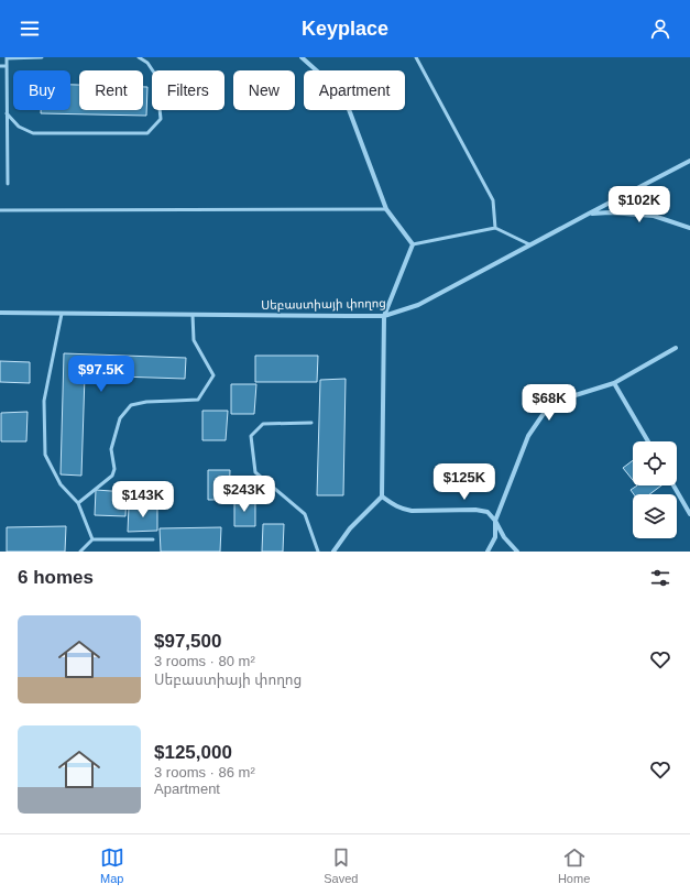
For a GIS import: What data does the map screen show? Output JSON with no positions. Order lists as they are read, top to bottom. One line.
{"streets":{"street":["Սեբաստիայի փողոց"]},"page":{"header":"Keyplace","chip":["Buy","Rent","Filters","New","Apartment"],"price":["$102K","$97.5K","$68K","$125K","$243K","$143K"],"heading":"6 homes","list":[{"name":"$97,500","note":"3 rooms · 80 m² · Սեբաստիայի փողոց"},{"name":"$125,000","note":"3 rooms · 86 m² · Apartment"}],"tabs":["Map","Saved","Home"]}}
